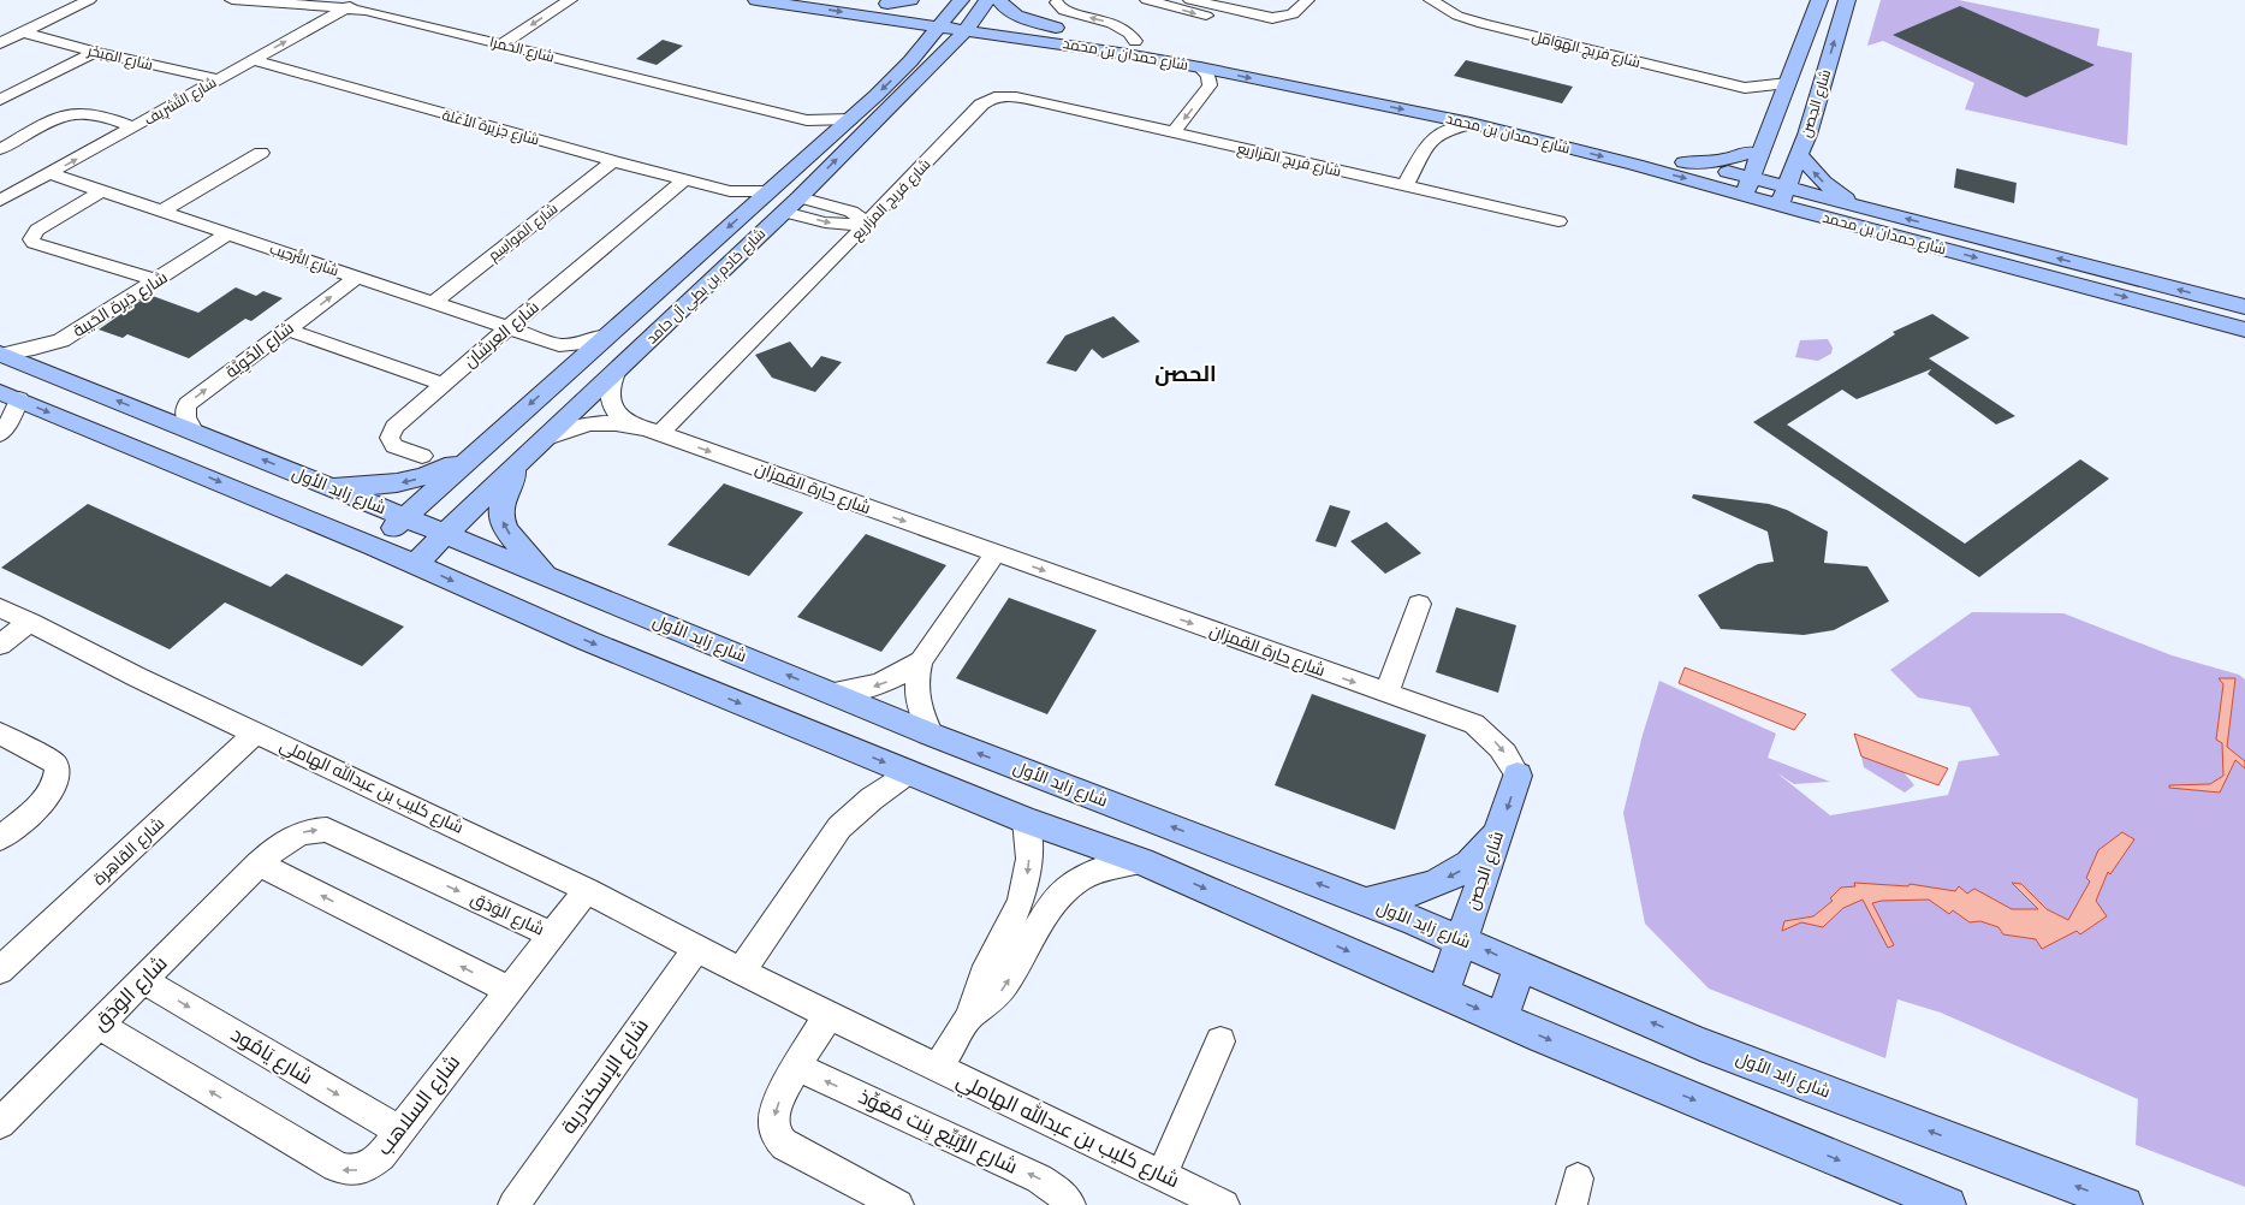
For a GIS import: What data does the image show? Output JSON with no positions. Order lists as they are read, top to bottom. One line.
{"streets":{"main road":["شارع حمدان بن محمد","شارع الحِصن","شارع خادم بن بطي آل حامد","شارع زايد الأول"],"street":["شارع الحَمرا","شارع فريج الهوامل","شارع المِبخَر","شارع التَّشرِيف","شارع جزيرة الأغلة","شارع فريج المزاريع","شارع المَواسِم","شارع التَّرحِيب","شارع دَيرة الحَيبة","شارع العِرشان","شارع الحُوِيَّة","شارع حارة القمزان","شارع كليب بن عبدالله الهاملي","شارع القاهِرة","شارع الوَدَق","شارع يَامُود","شارع الإسكندرية","شارع السلاهب","شارع الرُّبَيِّع بِنت مُعَوِّذ"]},"crossings":[["شارع الحَمرا","شارع التَّشرِيف"],["شارع الحَمرا","شارع خادم بن بطي آل حامد"],["شارع فريج الهوامل","شارع الحِصن"],["شارع حمدان بن محمد","شارع الحِصن"],["شارع حمدان بن محمد","شارع خادم بن بطي آل حامد"],["شارع المِبخَر","شارع التَّشرِيف"],["شارع التَّشرِيف","شارع جزيرة الأغلة"],["شارع التَّشرِيف","شارع التَّرحِيب"],["شارع الحِصن","شارع حارة القمزان"],["شارع الحِصن","شارع زايد الأول"],["شارع جزيرة الأغلة","شارع المَواسِم"],["شارع جزيرة الأغلة","شارع خادم بن بطي آل حامد"],["شارع جزيرة الأغلة","شارع العِرشان"],["شارع فريج المزاريع","شارع حارة القمزان"],["شارع المَواسِم","شارع التَّرحِيب"],["شارع التَّرحِيب","شارع خادم بن بطي آل حامد"],["شارع التَّرحِيب","شارع دَيرة الحَيبة"],["شارع التَّرحِيب","شارع العِرشان"],["شارع التَّرحِيب","شارع الحُوِيَّة"],["شارع خادم بن بطي آل حامد","شارع حارة القمزان"],["شارع خادم بن بطي آل حامد","شارع زايد الأول"],["شارع دَيرة الحَيبة","شارع زايد الأول"],["شارع الحُوِيَّة","شارع زايد الأول"],["شارع كليب بن عبدالله الهاملي","شارع القاهِرة"],["شارع كليب بن عبدالله الهاملي","شارع الإسكندرية"],["شارع كليب بن عبدالله الهاملي","شارع السلاهب"],["شارع الوَدَق","شارع يَامُود"],["شارع الوَدَق","شارع السلاهب"],["شارع يَامُود","شارع السلاهب"]],"one_way":["شارع حارة القمزان","شارع السلاهب","شارع الرُّبَيِّع بِنت مُعَوِّذ"],"districts":["الحصن"]}
